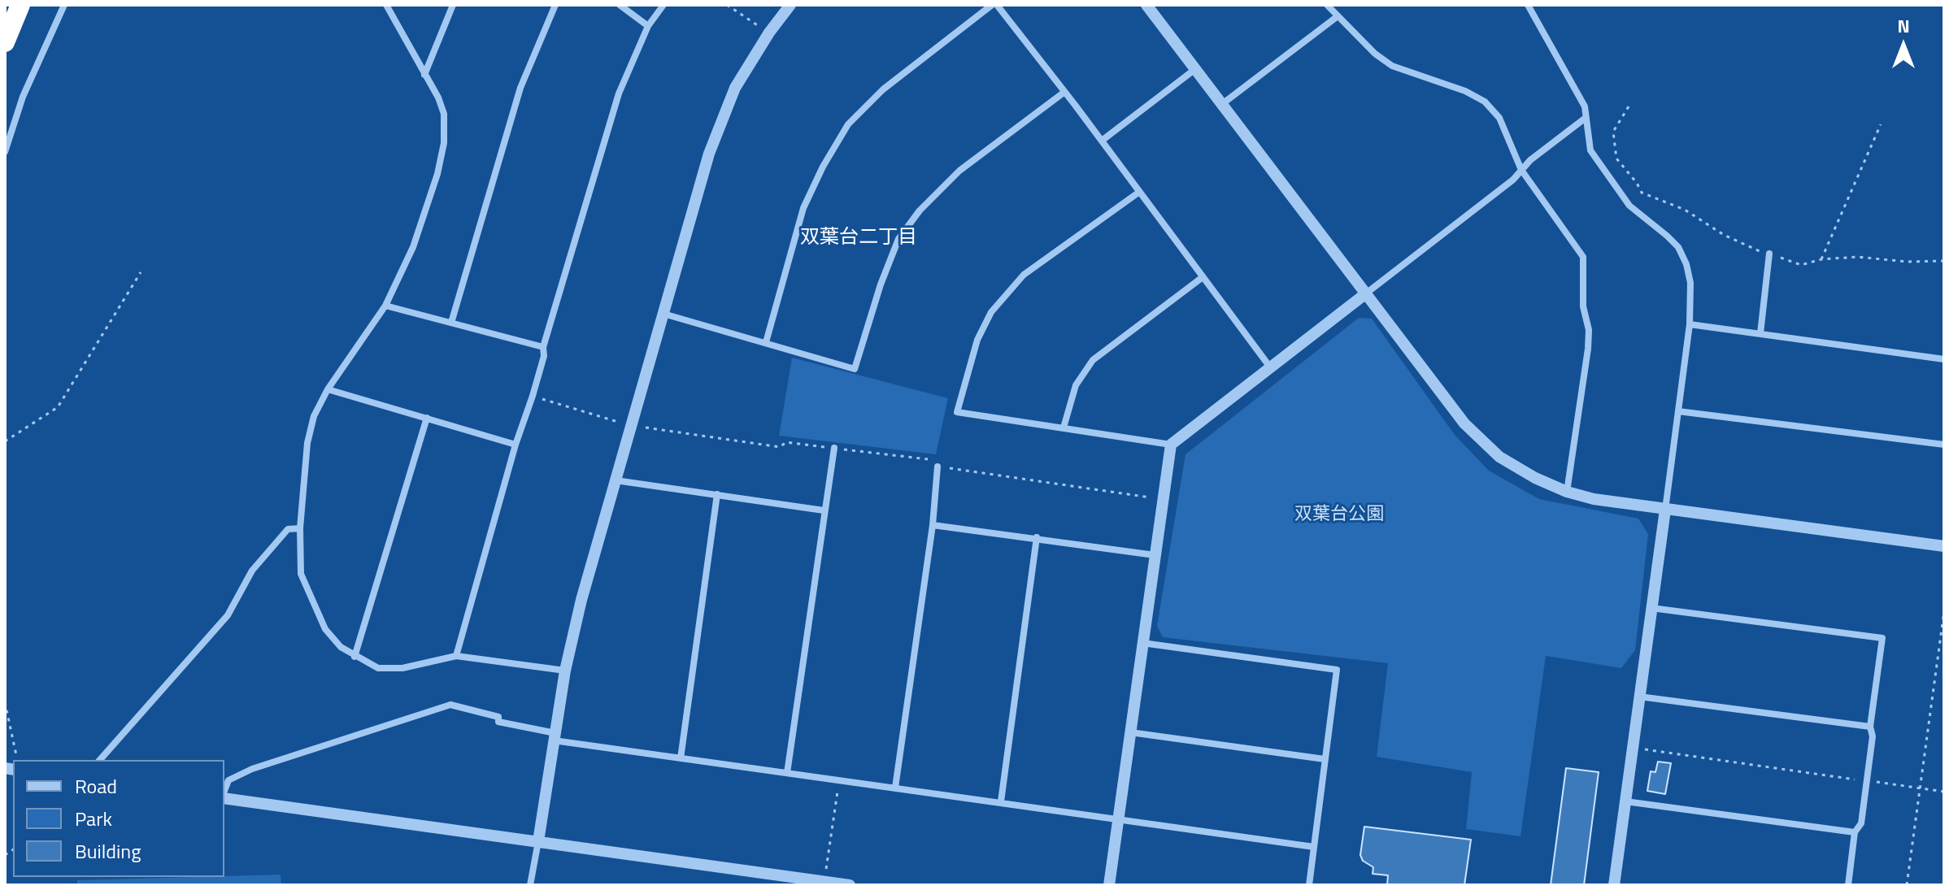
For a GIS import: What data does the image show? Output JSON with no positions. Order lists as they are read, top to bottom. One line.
{"districts":["双葉台二丁目"],"parks":["双葉台公園"],"legend":["Road","Park","Building"],"north":"top"}
